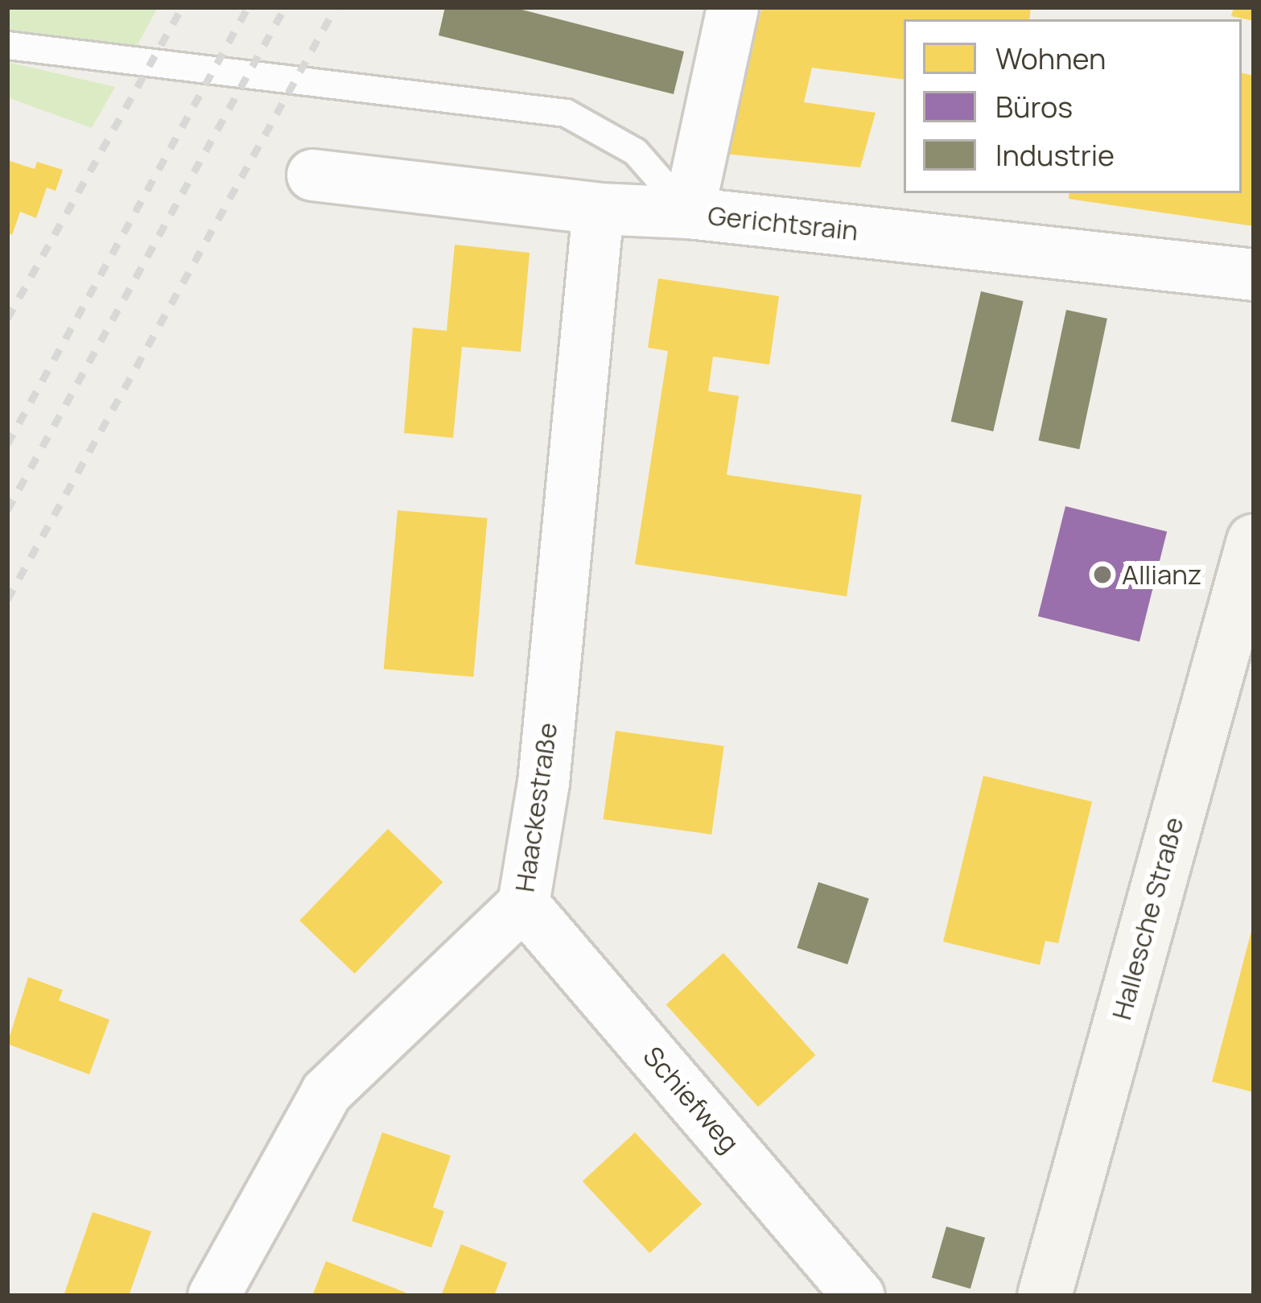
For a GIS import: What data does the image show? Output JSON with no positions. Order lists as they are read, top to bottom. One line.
{"streets":{"main road":["Hallesche Straße"],"street":["Gerichtsrain","Haackestraße","Schiefweg"]},"crossings":[["Gerichtsrain","Haackestraße"],["Haackestraße","Schiefweg"]],"places":["Allianz"],"legend":["Wohnen","Büros","Industrie"]}
